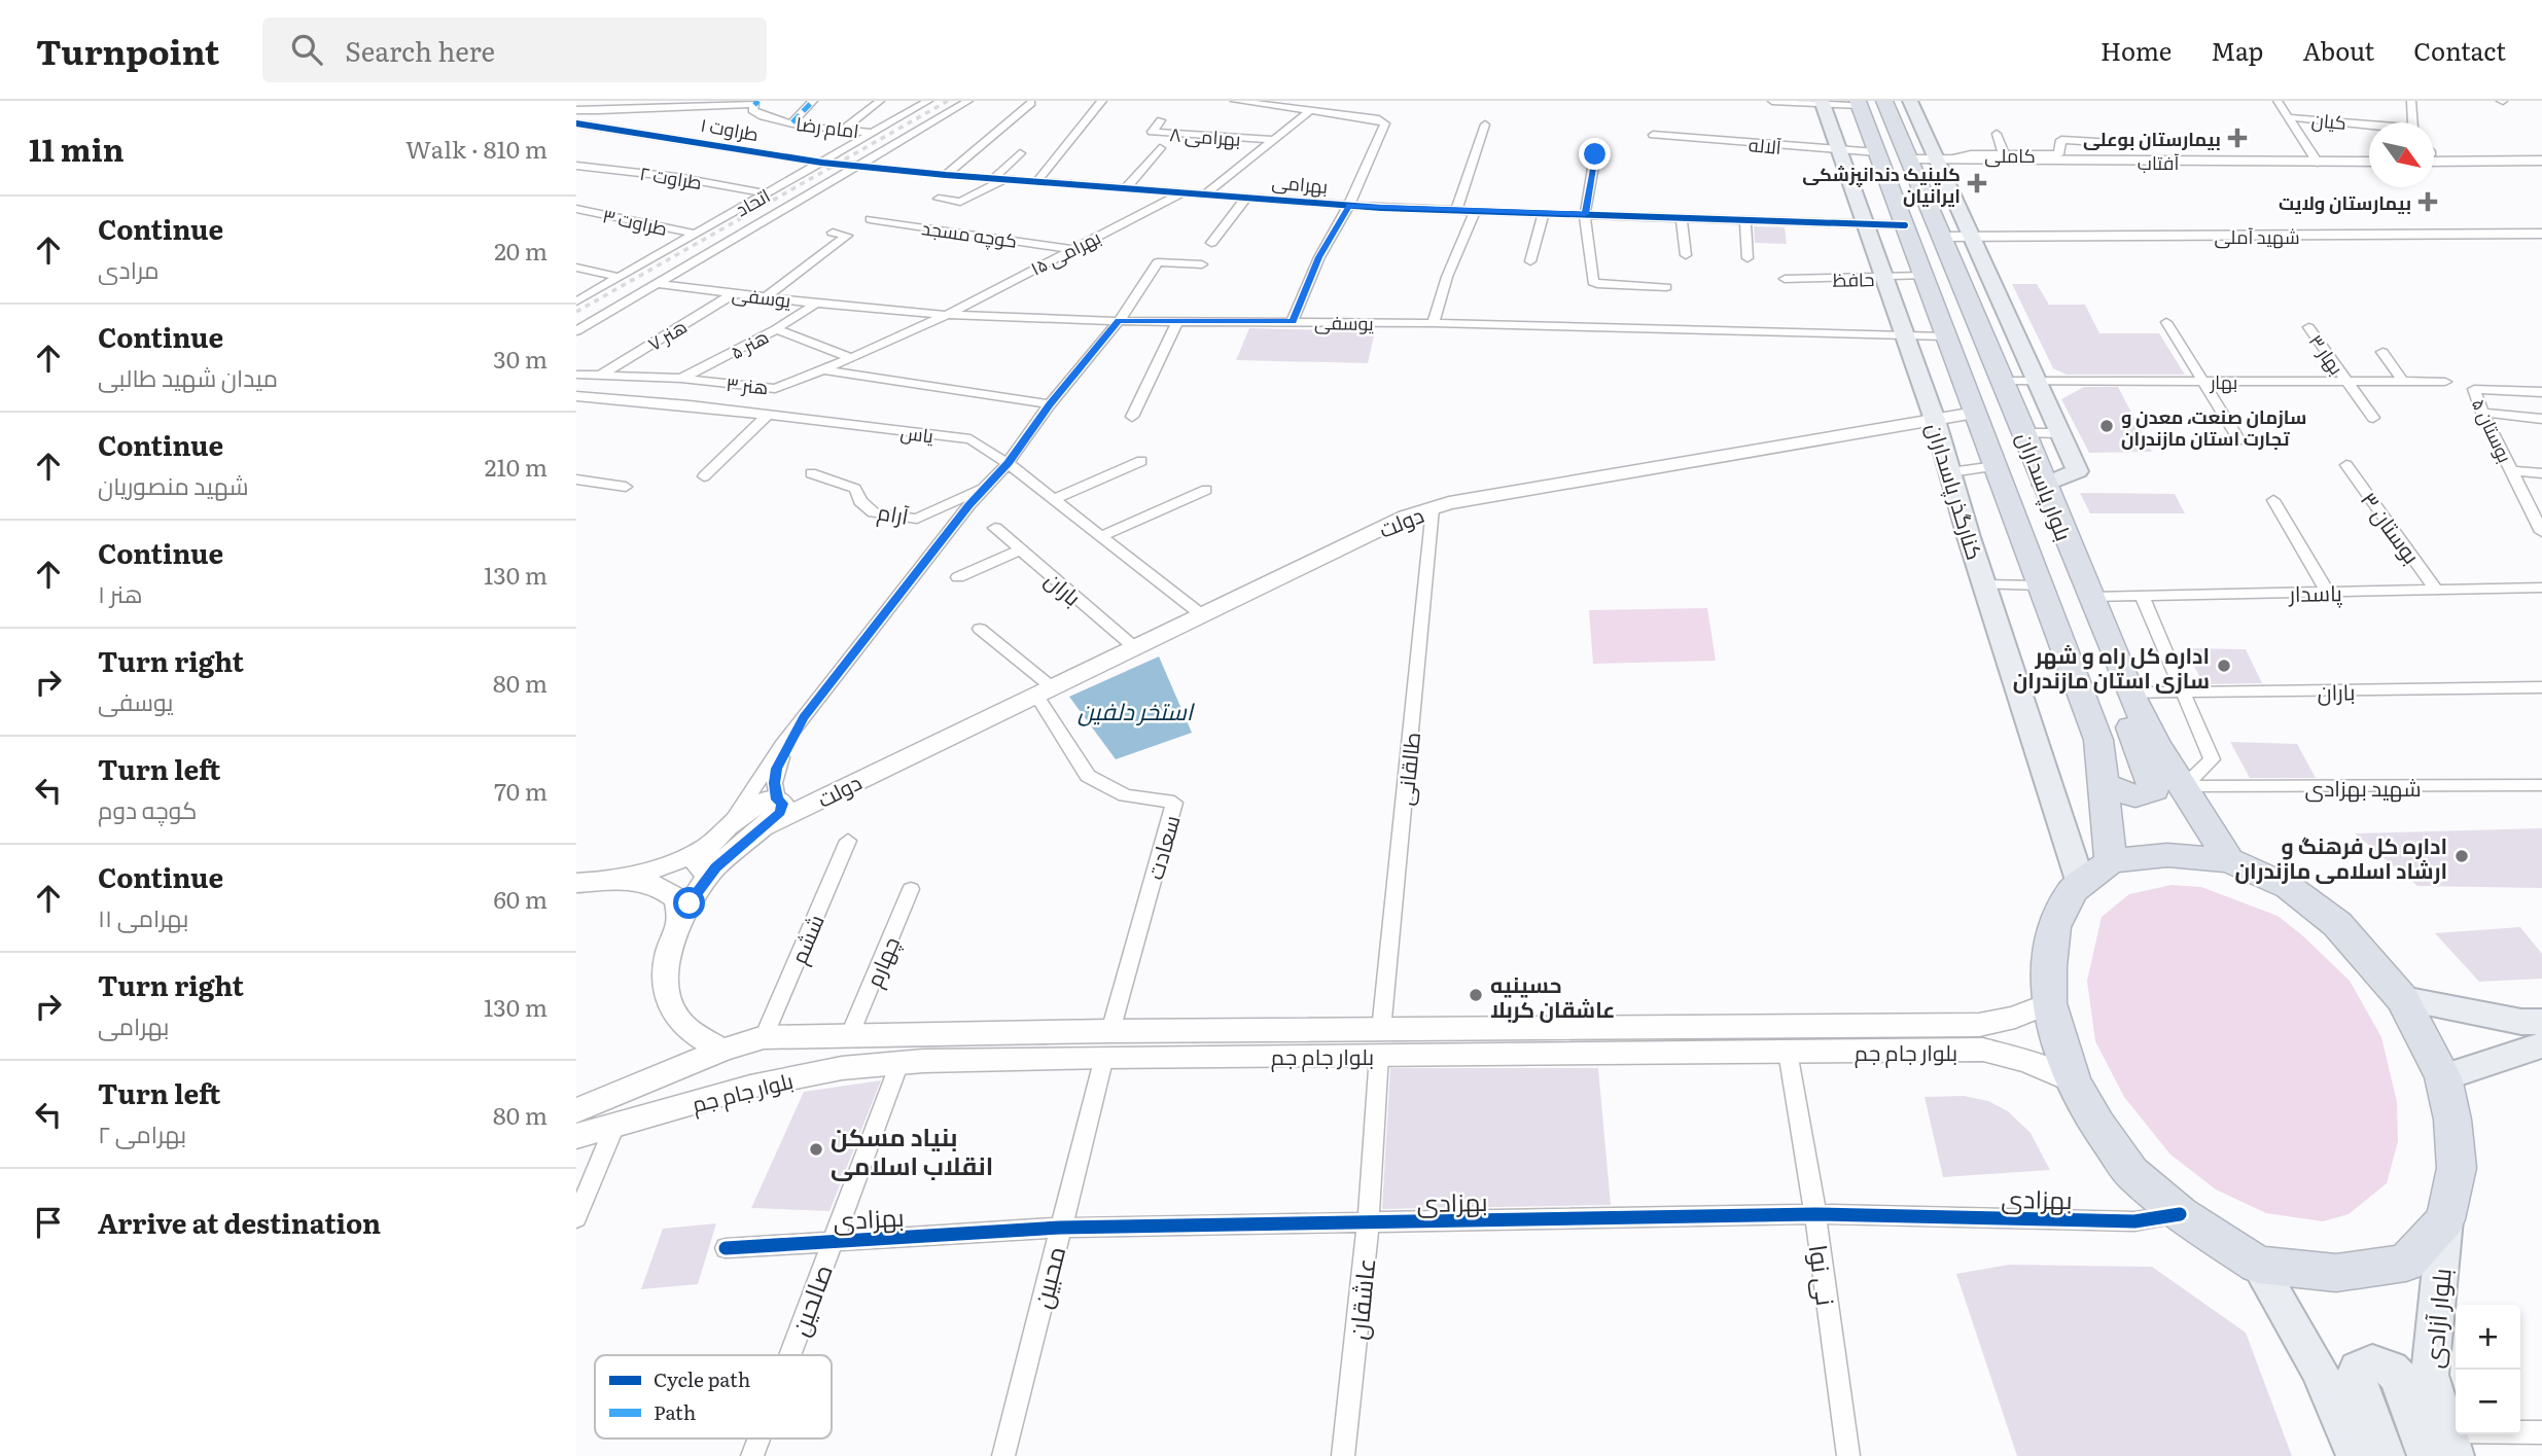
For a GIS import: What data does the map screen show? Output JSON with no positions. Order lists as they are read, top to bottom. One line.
{"streets":{"highway":["بلوار پاسداران"],"main road":["آفتاب","شهید آملی","کنارگذر پاسداران","دولت","بلوار جام جم","بلوار آزادی"],"street":["کیان","امام رضا","طراوت ۱","بهرامی ۸","آلاله","کاملی","طراوت ۲","بهرامی","اتحاد","طراوت ۳","کوچه مسجد","بهرامی ۱۵","حافظ","یوسفی","هنر ۷","هنر ۵","بهار ۳","بهار","هنر ۳","بوستان ۵","یاس","آرام","بوستان ۳","باران","پاسدار","طالقانی","شهید بهزادی","سعادت","ششم","چهارم","بهزادی","نی نوا","محبین","عاشقان","صالحین"]},"crossings":[["امام رضا","اتحاد"],["طراوت ۱","بهرامی"],["طراوت ۱","اتحاد"],["بهرامی ۸","بهرامی"],["آلاله","بلوار پاسداران"],["آلاله","کنارگذر پاسداران"],["کاملی","آفتاب"],["آفتاب","بلوار پاسداران"],["طراوت ۲","اتحاد"],["بهرامی","اتحاد"],["بهرامی","بهرامی ۱۵"],["بهرامی","بلوار پاسداران"],["بهرامی","کنارگذر پاسداران"],["اتحاد","طراوت ۳"],["کوچه مسجد","بهرامی ۱۵"],["شهید آملی","بلوار پاسداران"],["بهرامی ۱۵","یوسفی"],["بهرامی ۱۵","هنر ۳"],["حافظ","بلوار پاسداران"],["حافظ","کنارگذر پاسداران"],["یوسفی","هنر ۷"],["یوسفی","هنر ۵"],["یوسفی","هنر ۳"],["یوسفی","بلوار پاسداران"],["یوسفی","کنارگذر پاسداران"],["هنر ۷","هنر ۳"],["هنر ۵","هنر ۳"],["بهار ۳","بهار"],["بهار","بلوار پاسداران"],["یاس","دولت"],["بلوار پاسداران","دولت"],["بلوار پاسداران","باران"],["بلوار پاسداران","پاسدار"],["بلوار پاسداران","شهید بهزادی"],["کنارگذر پاسداران","دولت"],["دولت","باران"],["دولت","طالقانی"],["دولت","سعادت"],["بوستان ۳","پاسدار"],["طالقانی","بلوار جام جم"],["طالقانی","عاشقان"],["سعادت","بلوار جام جم"],["سعادت","محبین"],["ششم","بلوار جام جم"],["چهارم","بلوار جام جم"],["بلوار جام جم","نی نوا"],["بلوار جام جم","محبین"],["بلوار جام جم","عاشقان"],["بلوار جام جم","صالحین"],["بهزادی","نی نوا"],["بهزادی","محبین"],["بهزادی","عاشقان"],["بهزادی","صالحین"]],"water":["استخر دلفین"],"places":{"health":["بیمارستان بوعلی","کلینیک دندانپزشکی ایرانیان","بیمارستان ولایت"],"other":["سازمان صنعت، معدن و تجارت استان مازندران","اداره کل راه و شهر سازی استان مازندران","اداره کل فرهنگ و ارشاد اسلامی مازندران","حسینیه عاشقان کربلا","بنیاد مسکن انقلاب اسلامی"]},"legend":["Cycle path","Path"],"north":"bottom right","page":{"header":"Turnpoint","search":"Search here","nav":["Home","Map","About","Contact"],"heading":["11 min","Walk · 810 m"],"list":[["Continue","مرادی","20 m"],["Continue","میدان شهید طالبی","30 m"],["Continue","شهید منصوریان","210 m"],["Continue","هنر ۱","130 m"],["Turn right","یوسفی","80 m"],["Turn left","کوچه دوم","70 m"],["Continue","بهرامی ۱۱","60 m"],["Turn right","بهرامی","130 m"],["Turn left","بهرامی ۲","80 m"],"Arrive at destination"],"map_buttons":["+","−"]}}
